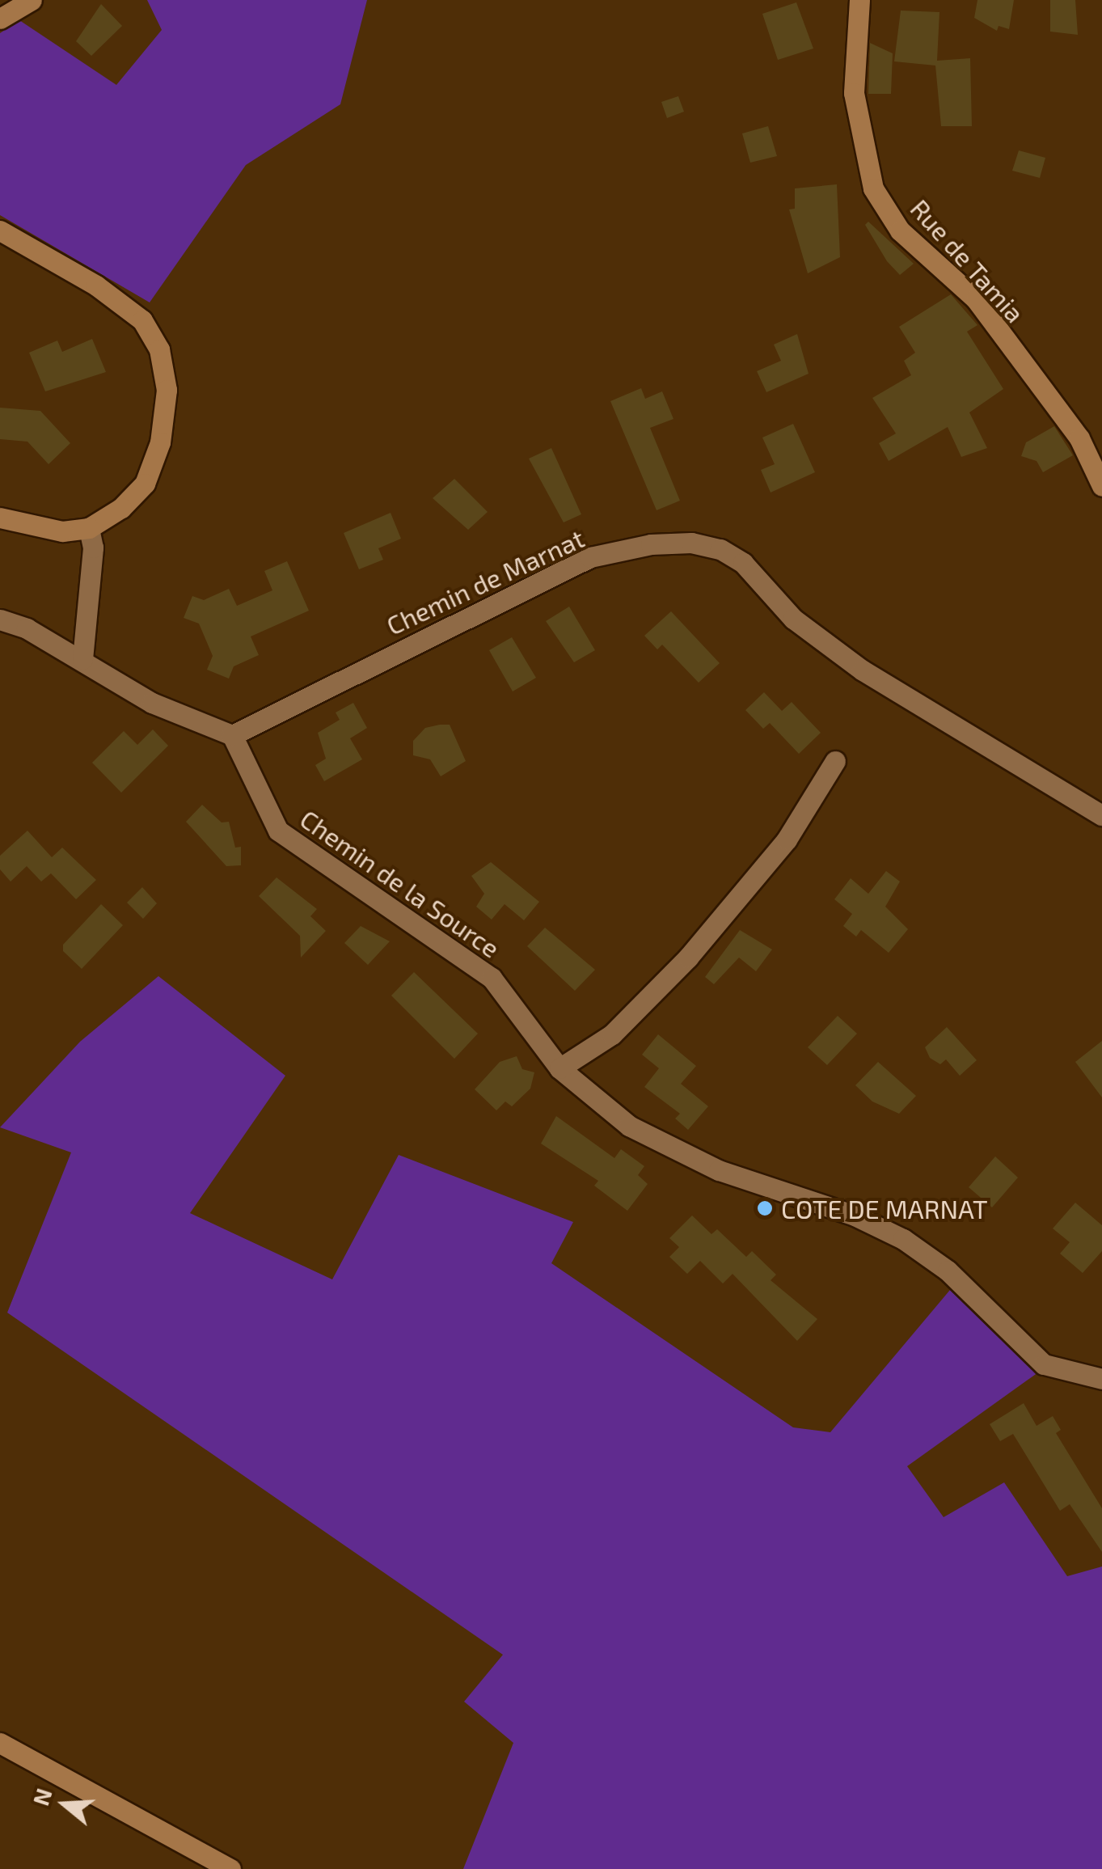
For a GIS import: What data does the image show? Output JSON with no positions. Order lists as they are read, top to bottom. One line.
{"streets":{"street":["Rue de Tamia","Chemin de Marnat","Chemin de la Source"]},"crossings":[["Chemin de Marnat","Chemin de la Source"]],"places":["COTE DE MARNAT"],"north":"left"}
